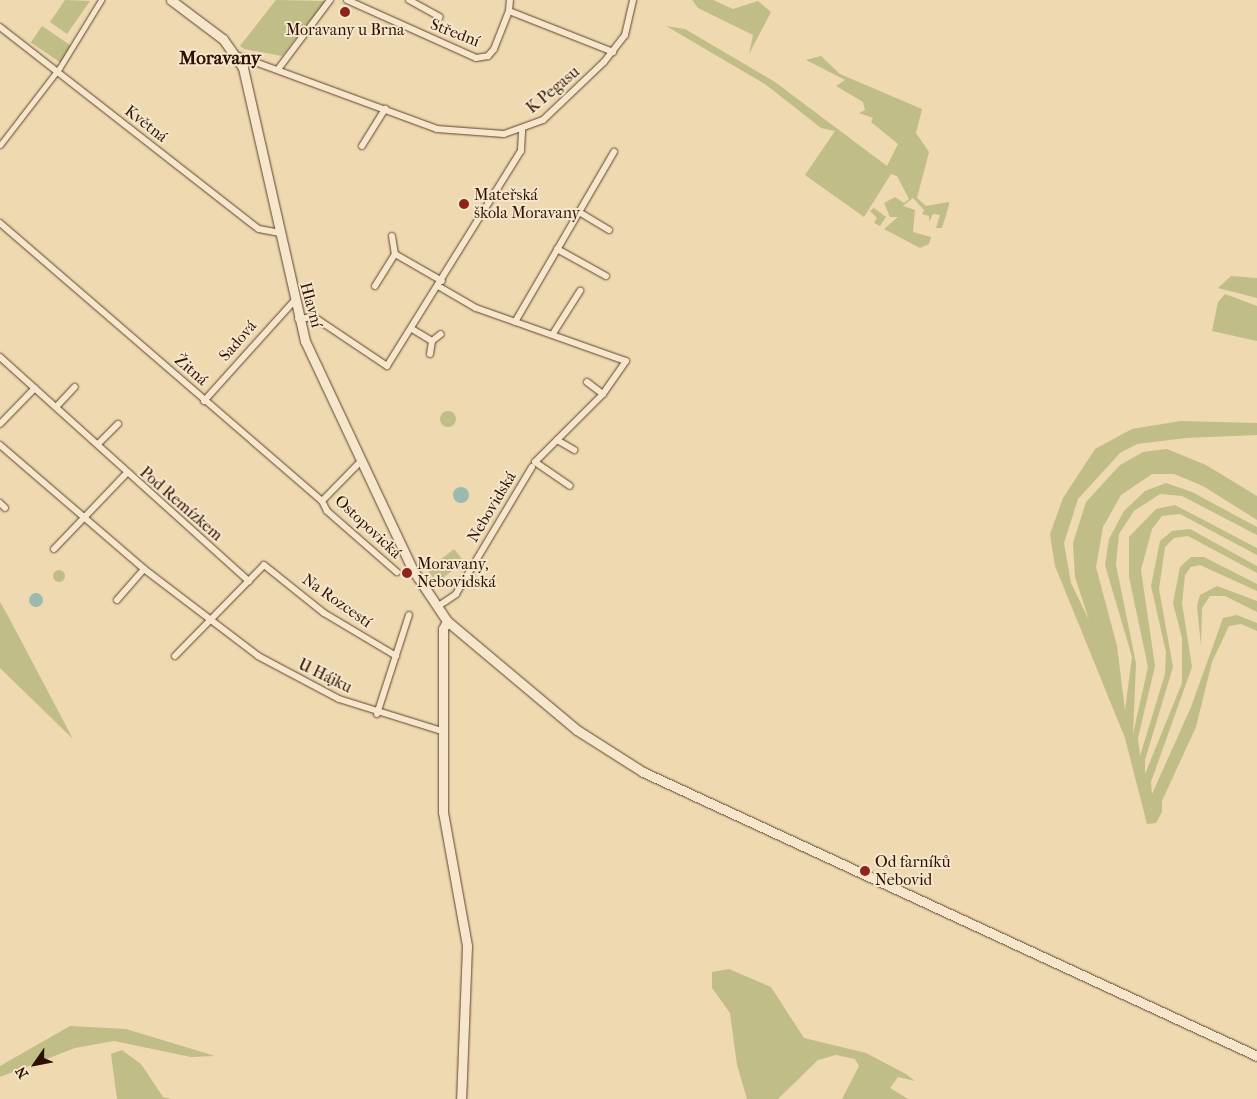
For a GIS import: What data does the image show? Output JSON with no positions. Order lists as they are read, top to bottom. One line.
{"streets":{"street":["Střední","K Pegasu","Květná","Hlavní","Sadová","Žitná","Pod Remízkem","Nebovidská","Ostopovická","Na Rozcestí","U Hájku"]},"crossings":[["K Pegasu","Hlavní"],["Květná","Hlavní"],["Hlavní","Sadová"],["Hlavní","Nebovidská"],["Sadová","Žitná"],["Žitná","Ostopovická"],["Pod Remízkem","Na Rozcestí"]],"districts":["Moravany"],"places":["Moravany u Brna","Mateřská škola Moravany","Moravany, Nebovidská","Od farníků Nebovid"],"north":"bottom left"}
